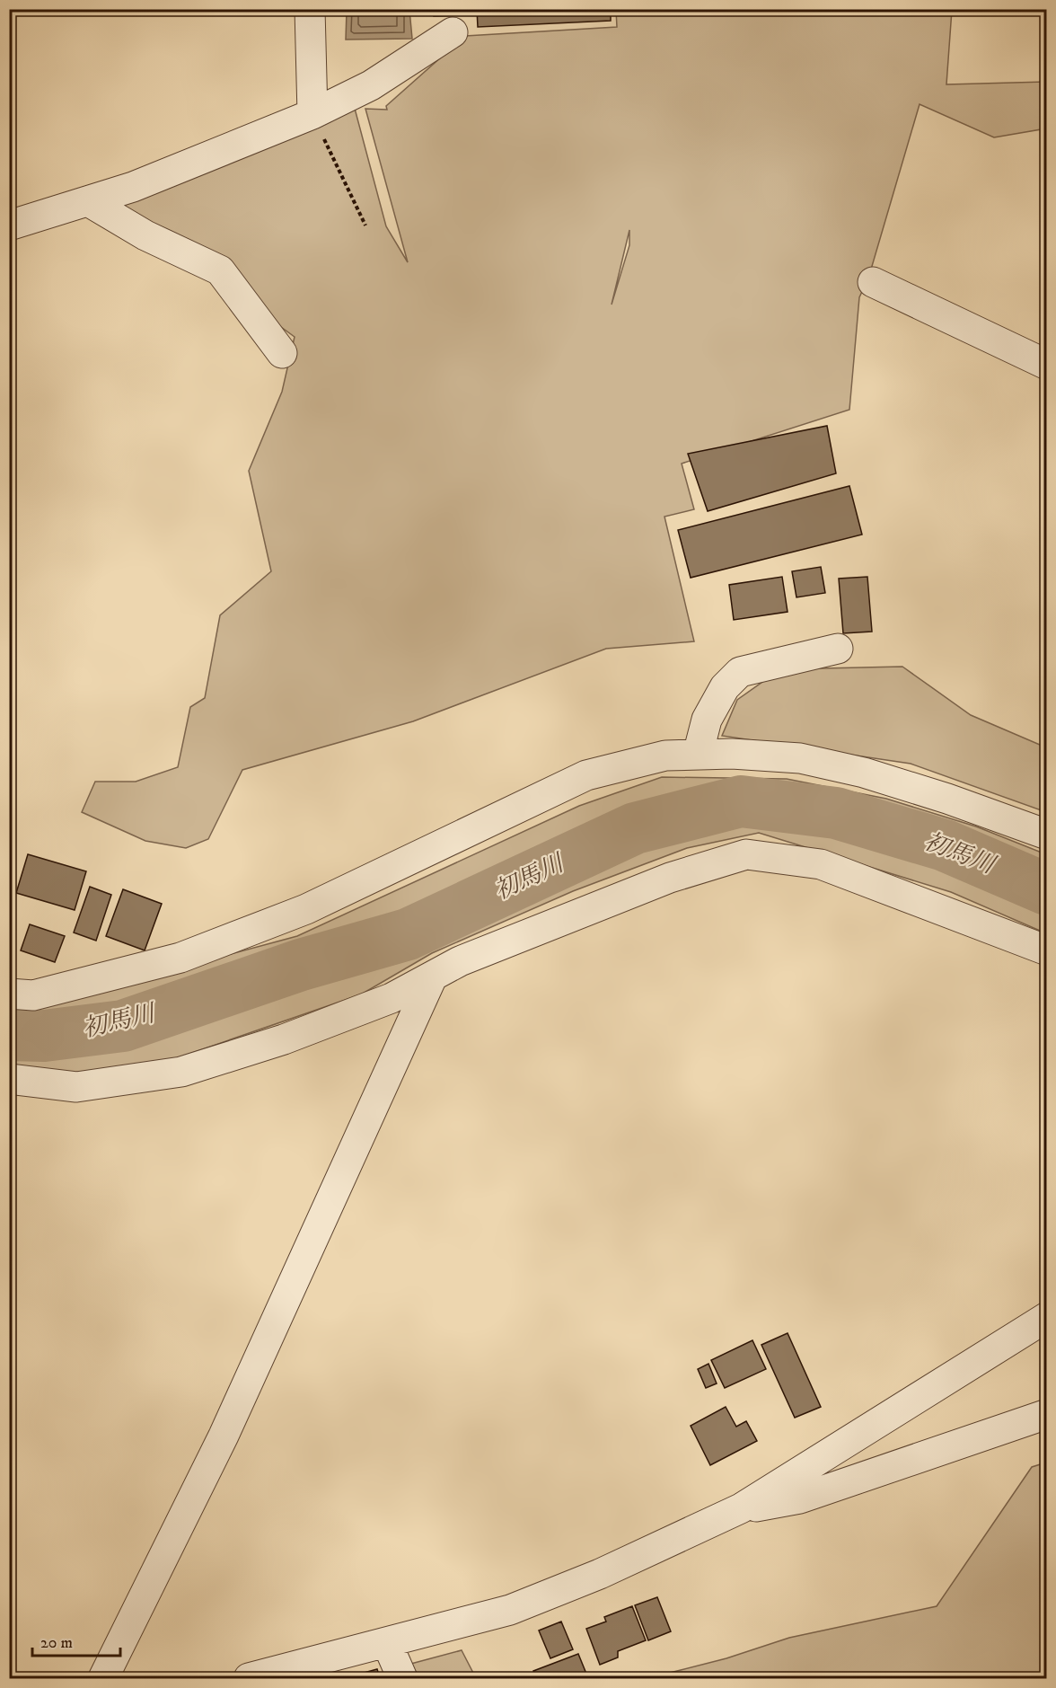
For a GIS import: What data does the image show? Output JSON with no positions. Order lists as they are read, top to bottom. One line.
{"water":["初馬川"],"scale_bar":"20 m"}
